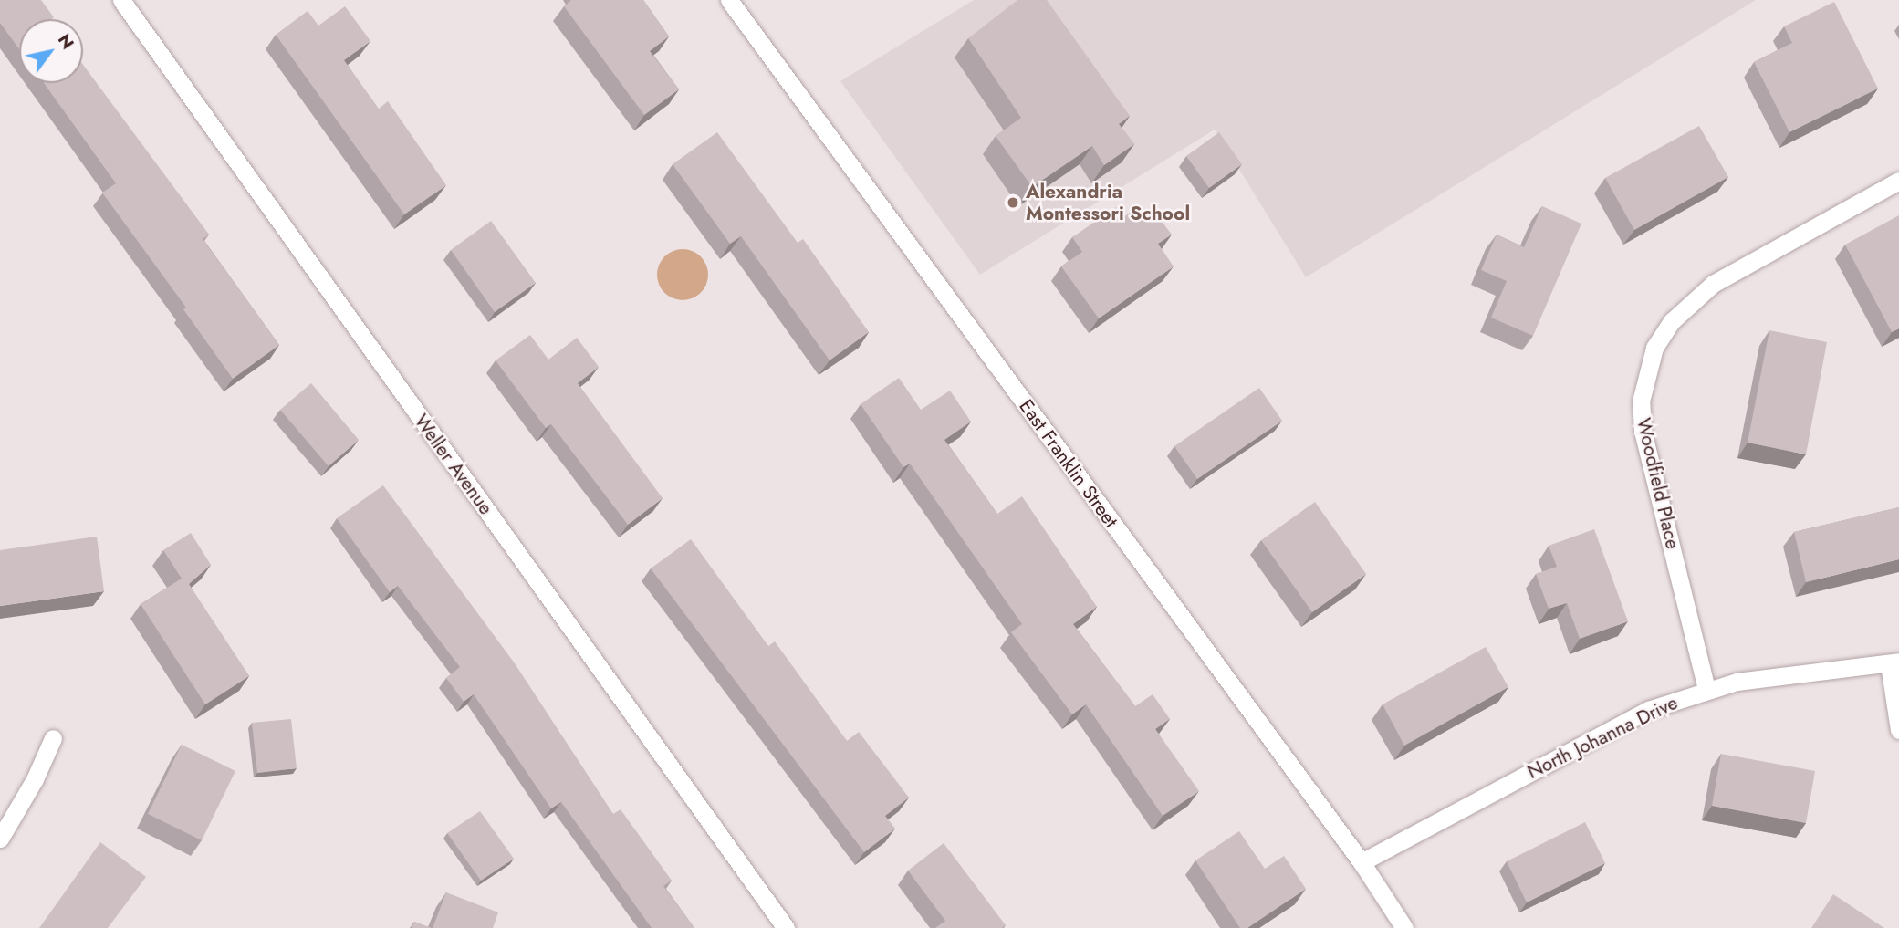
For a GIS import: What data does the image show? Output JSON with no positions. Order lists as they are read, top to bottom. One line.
{"streets":{"street":["East Franklin Street","Weller Avenue","Woodfield Place","North Johanna Drive"]},"crossings":[["East Franklin Street","North Johanna Drive"],["Woodfield Place","North Johanna Drive"]],"places":["Alexandria Montessori School"],"north":"top right"}
